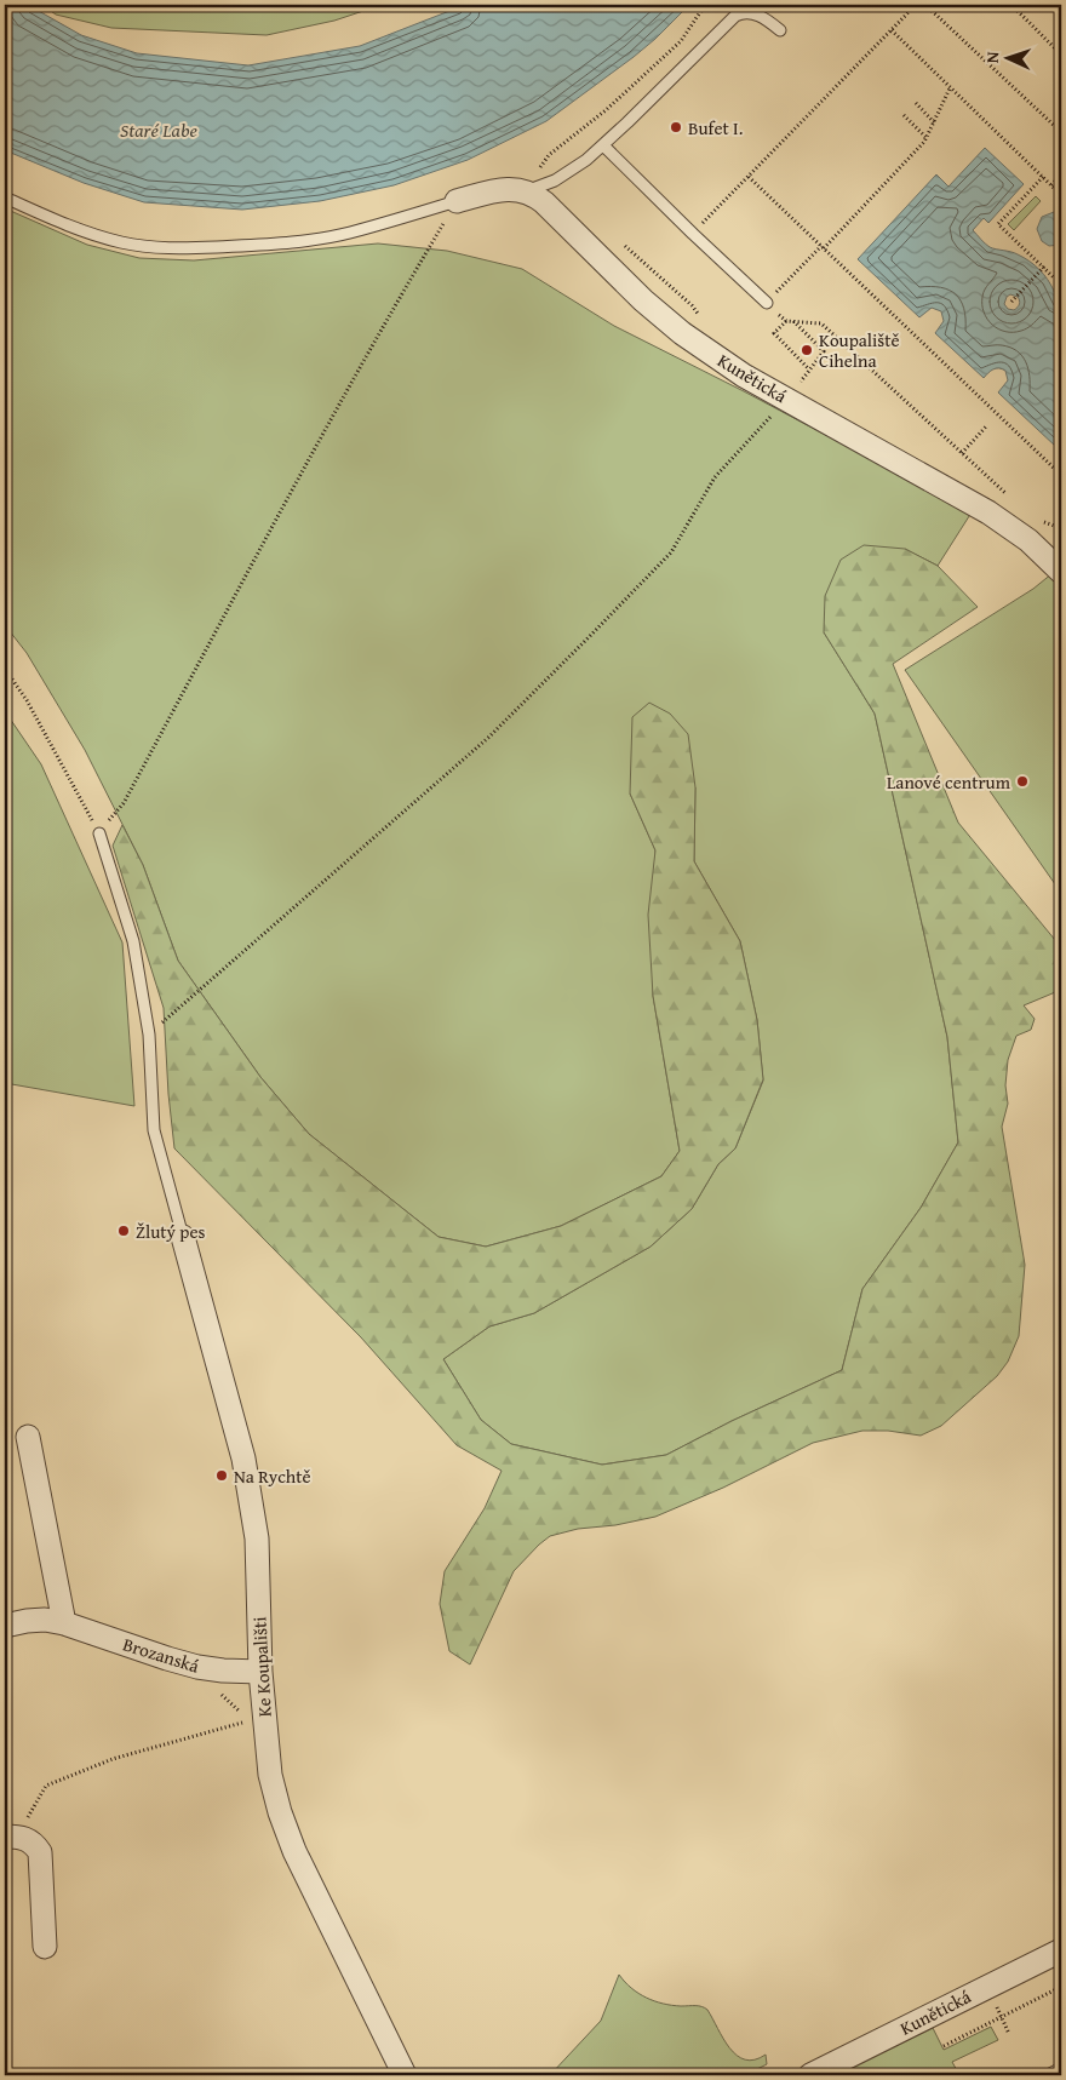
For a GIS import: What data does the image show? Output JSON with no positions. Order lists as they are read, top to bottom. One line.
{"streets":{"street":["Kunětická","Brozanská","Ke Koupališti"]},"crossings":[["Brozanská","Ke Koupališti"]],"water":["Staré Labe"],"places":["Bufet I.","Koupaliště Cihelna","Lanové centrum","Žlutý pes","Na Rychtě"],"north":"left"}
